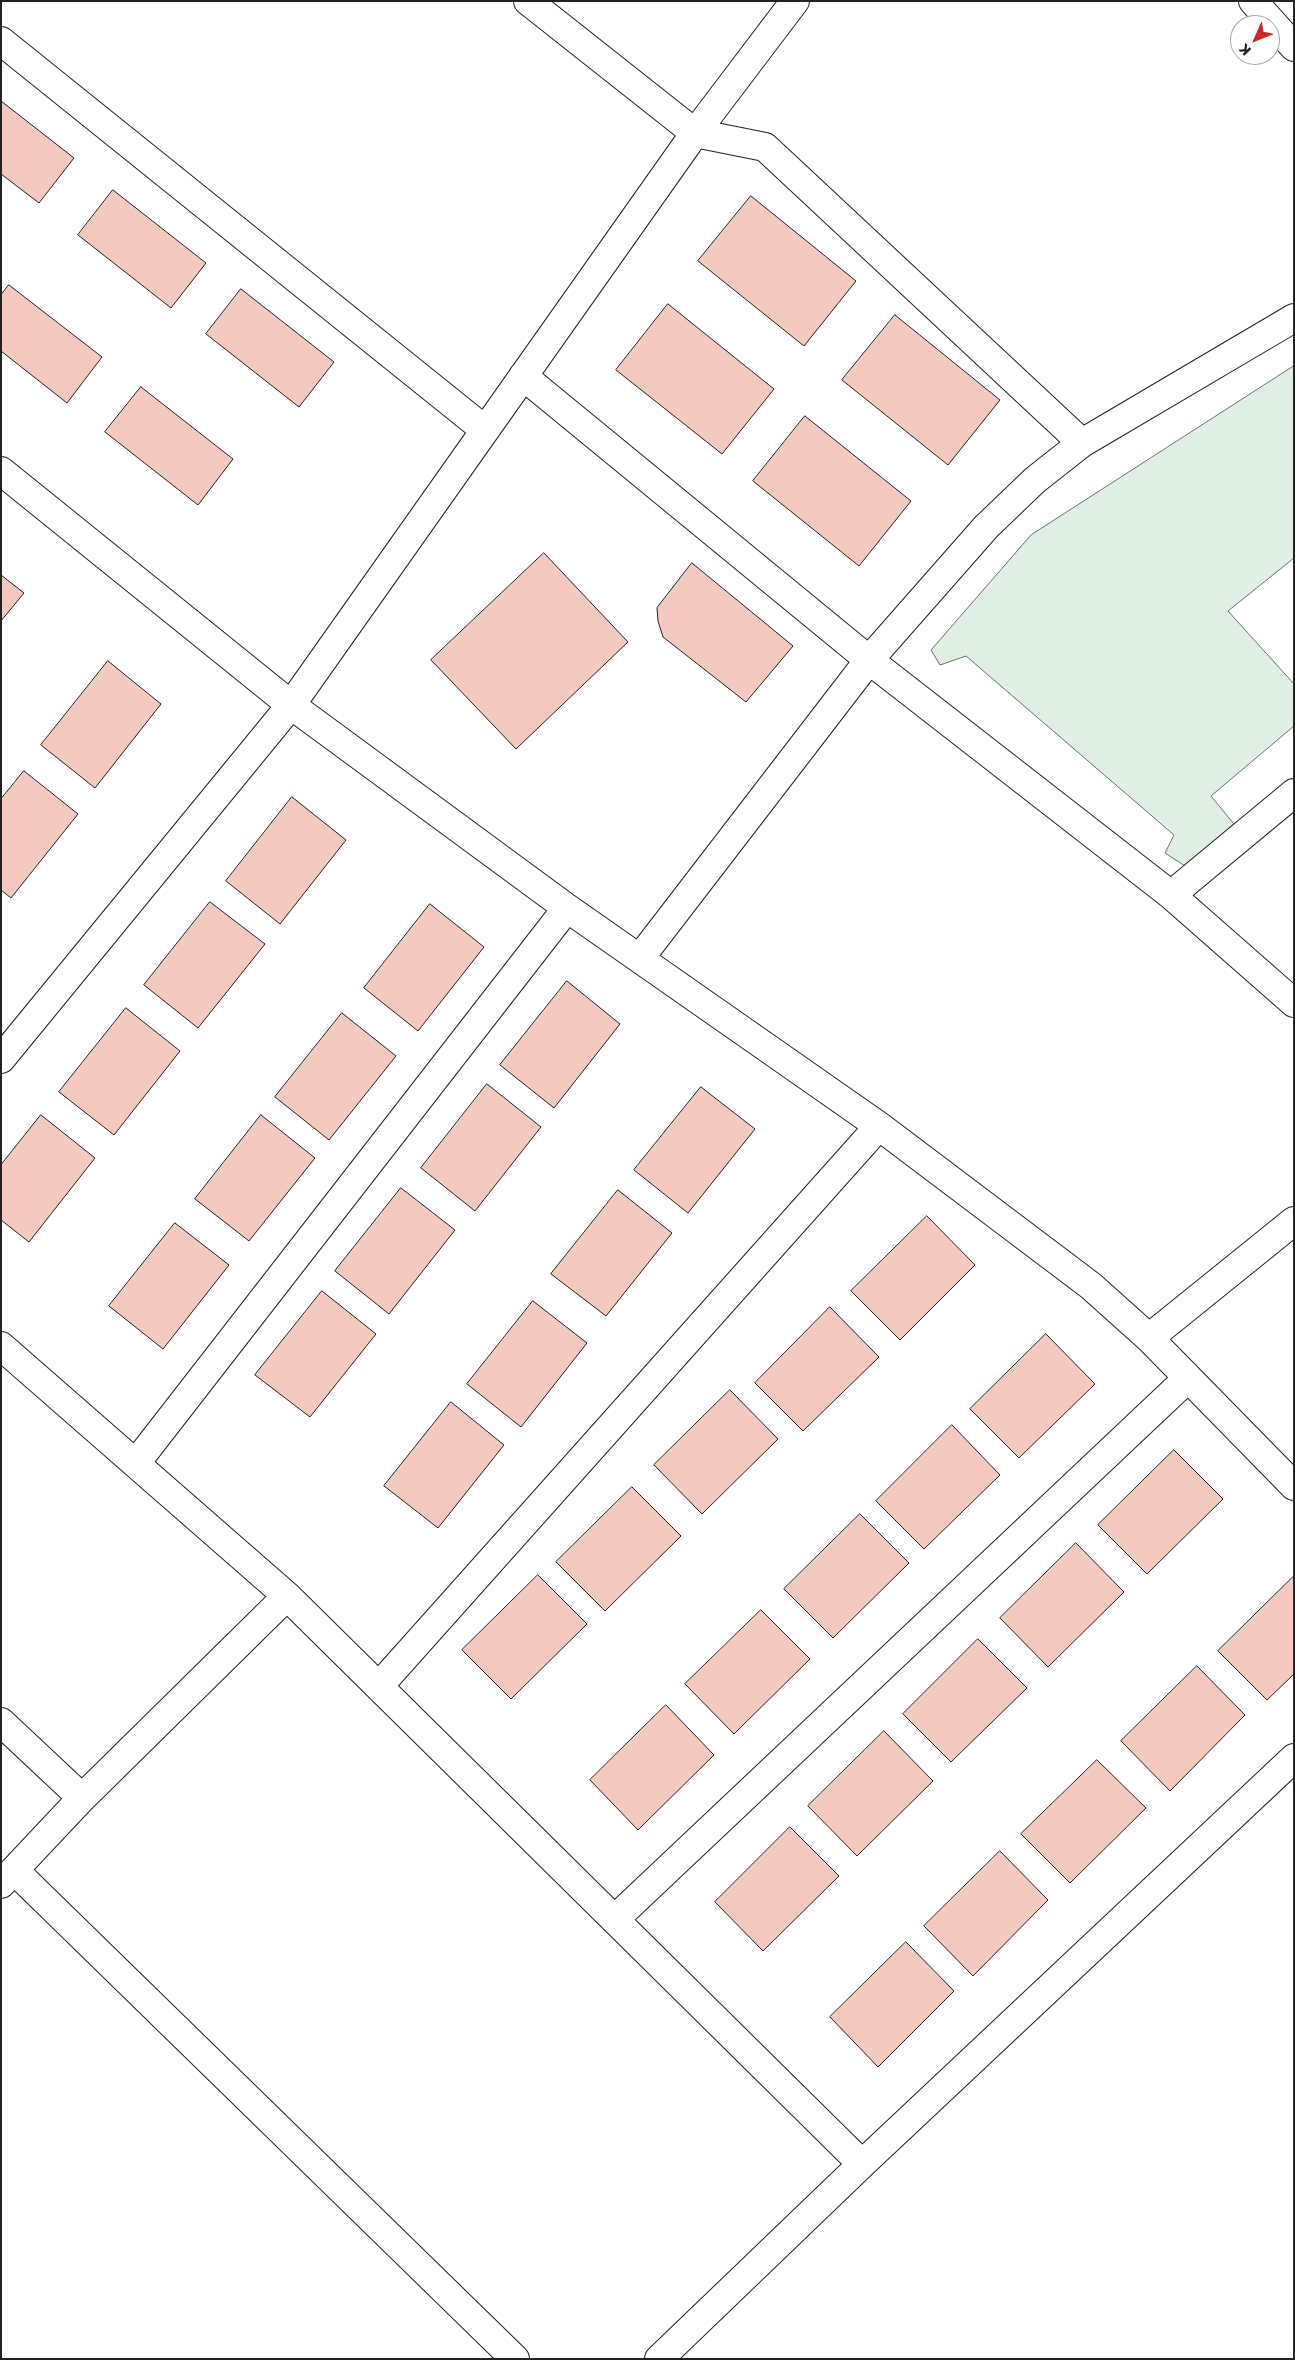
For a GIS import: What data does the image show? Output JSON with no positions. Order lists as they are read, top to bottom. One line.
{"north":"bottom left"}
